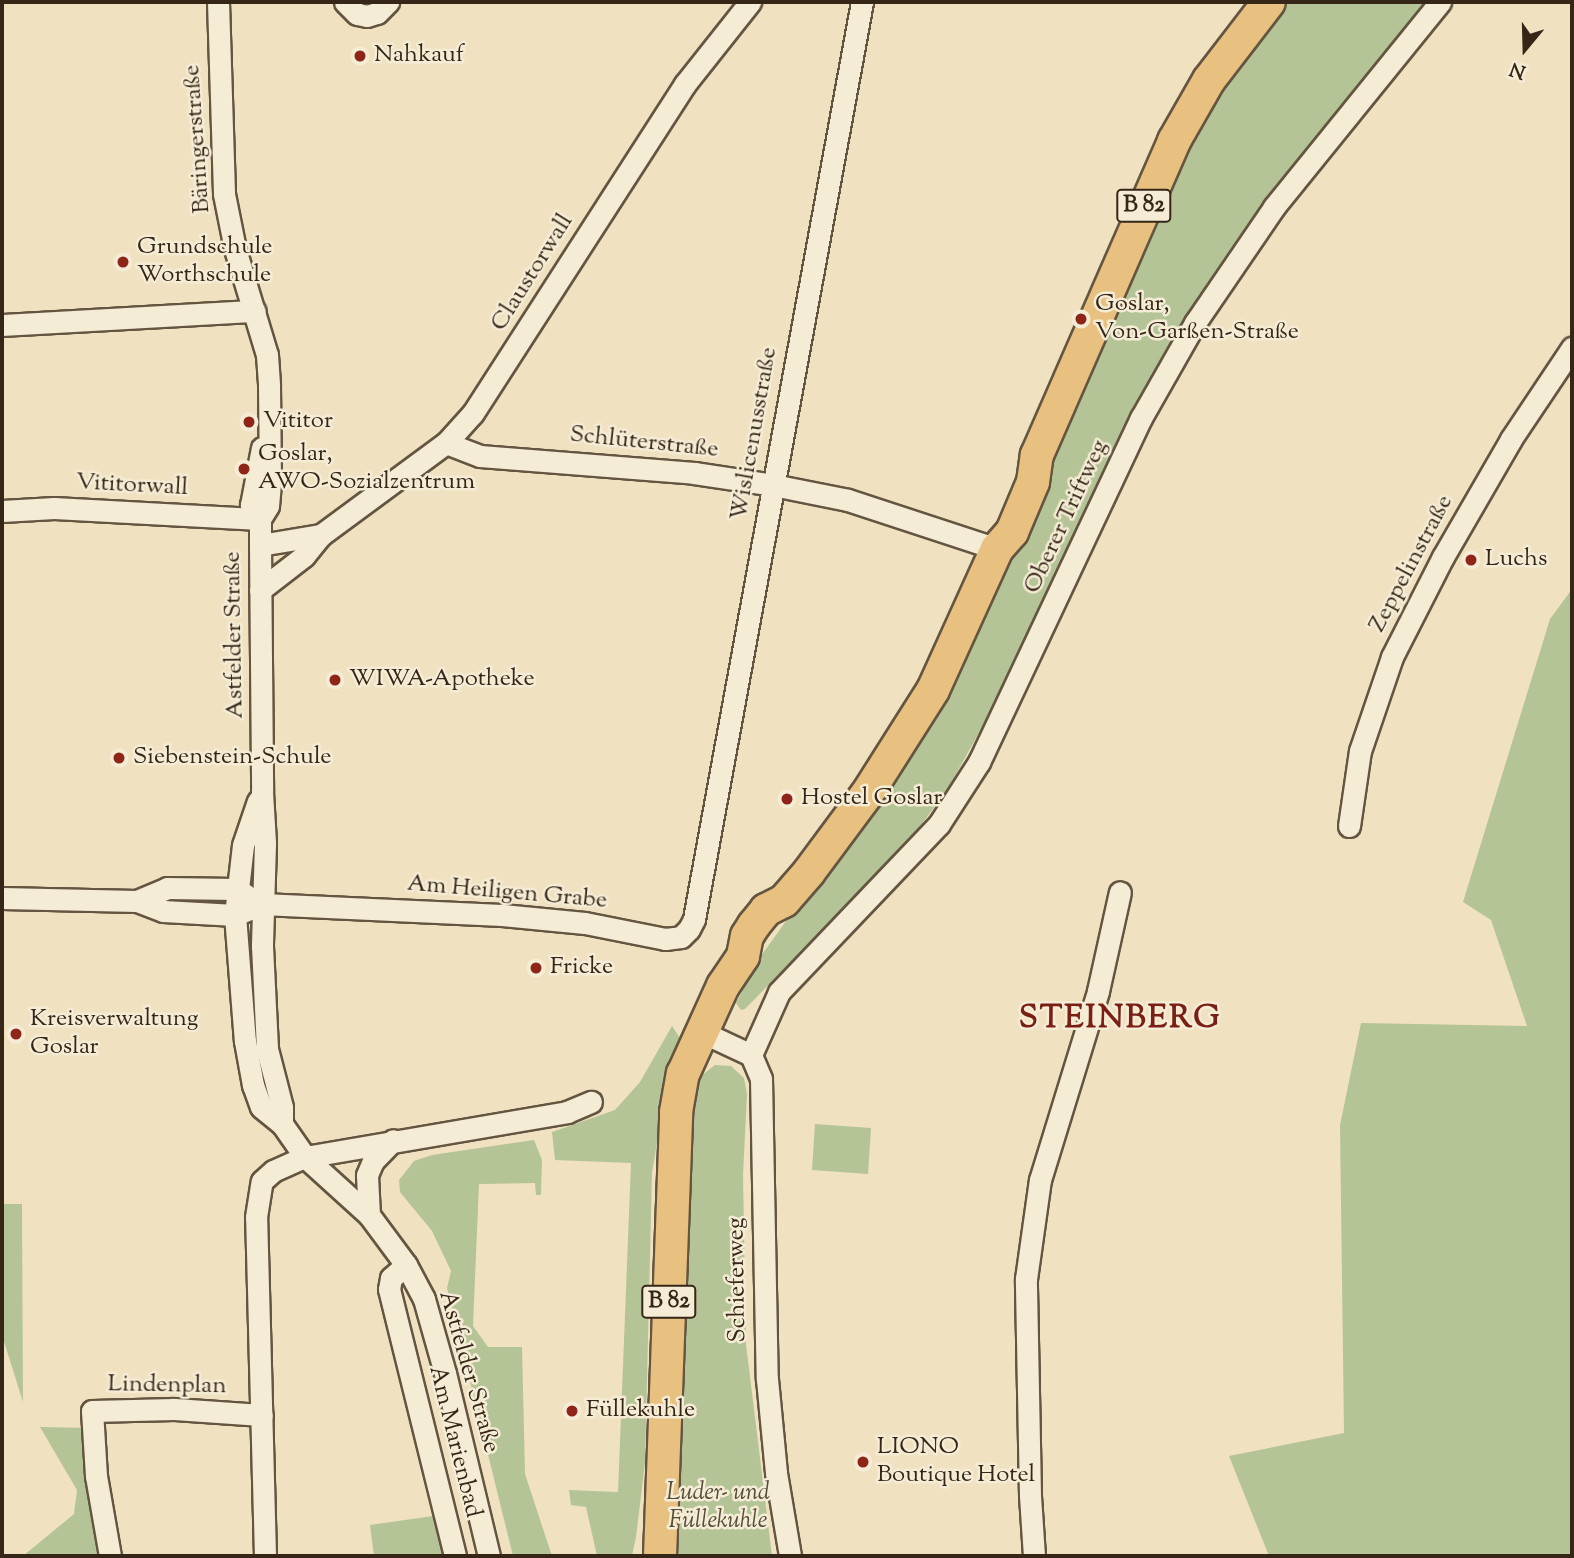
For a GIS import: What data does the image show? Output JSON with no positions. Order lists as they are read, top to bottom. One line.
{"streets":{"main road":["B 82"],"street":["Bäringerstraße","Claustorwall","Wislicenusstraße","Schlüterstraße","Vititorwall","Oberer Triftweg","Zeppelinstraße","Astfelder Straße","Am Heiligen Grabe","Schieferweg","Lindenplan","Am Marienbad"]},"crossings":[["Bäringerstraße","Vititorwall"],["Bäringerstraße","Astfelder Straße"],["B 82","Schlüterstraße"],["Claustorwall","Schlüterstraße"],["Claustorwall","Astfelder Straße"],["Wislicenusstraße","Schlüterstraße"],["Wislicenusstraße","Am Heiligen Grabe"],["Vititorwall","Astfelder Straße"],["Oberer Triftweg","Schieferweg"],["Astfelder Straße","Am Heiligen Grabe"],["Astfelder Straße","Lindenplan"],["Astfelder Straße","Am Marienbad"]],"districts":["STEINBERG"],"parks":["Luder- und Füllekuhle"],"places":["Nahkauf","Grundschule Worthschule","Goslar, Von-Garßen-Straße","Vititor","Goslar, AWO-Sozialzentrum","Luchs","WIWA-Apotheke","Siebenstein-Schule","Hostel Goslar","Fricke","Kreisverwaltung Goslar","Füllekuhle","LIONO Boutique Hotel"],"north":"bottom"}
